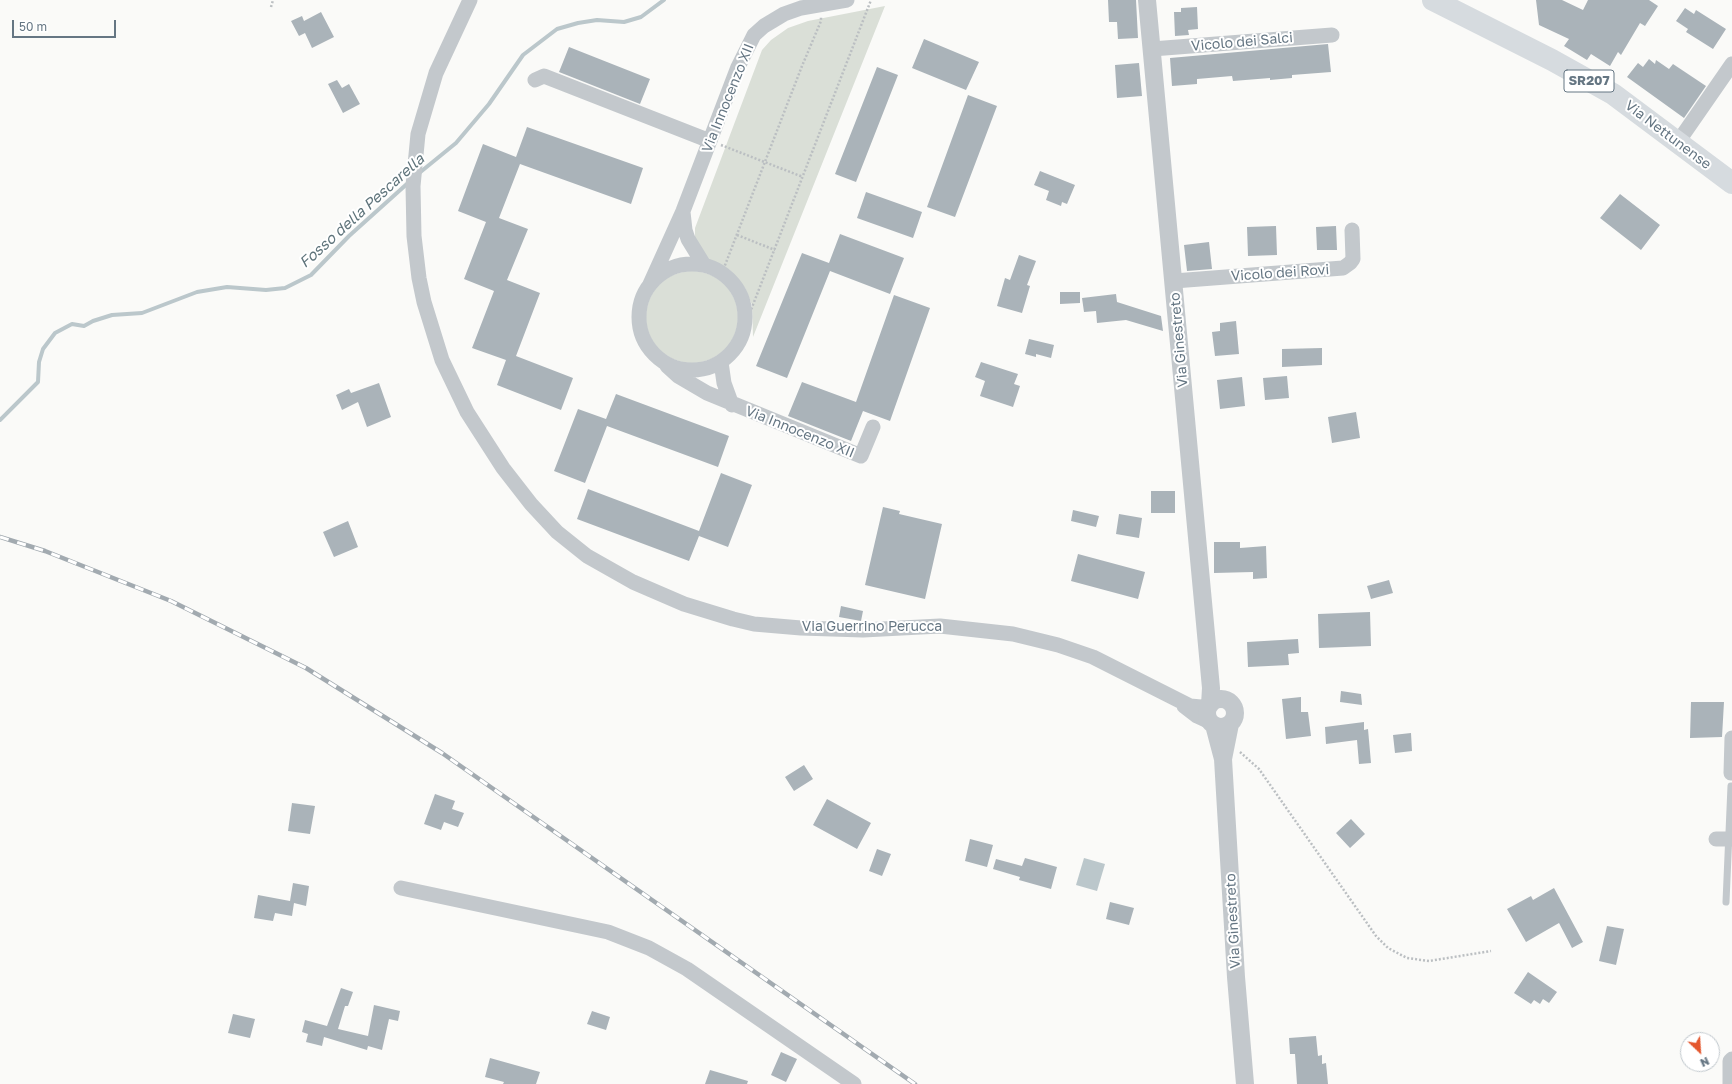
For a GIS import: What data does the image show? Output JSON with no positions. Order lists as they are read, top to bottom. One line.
{"streets":{"main road":["SR207","Via Nettunense"],"street":["Vicolo dei Salci","Via Innocenzo XII","Vicolo dei Rovi","Via Ginestreto","Via Guerrino Perucca"]},"crossings":[["Vicolo dei Salci","Via Ginestreto"],["Vicolo dei Rovi","Via Ginestreto"],["Via Ginestreto","Via Guerrino Perucca"]],"water":["Fosso della Pescarella"],"scale_bar":"50 m","north":"bottom right"}
